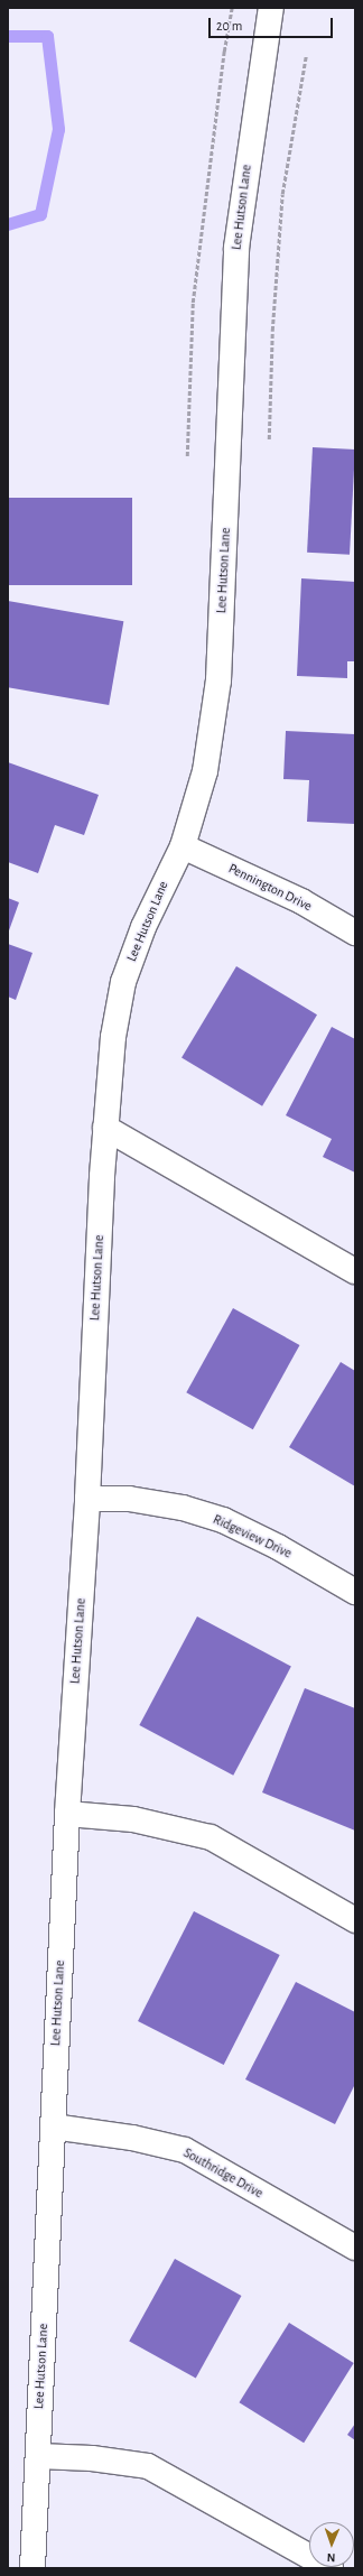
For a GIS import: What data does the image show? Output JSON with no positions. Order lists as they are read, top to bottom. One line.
{"streets":{"street":["Lee Hutson Lane","Pennington Drive","Ridgeview Drive","Southridge Drive"]},"crossings":[["Lee Hutson Lane","Pennington Drive"],["Lee Hutson Lane","Ridgeview Drive"],["Lee Hutson Lane","Southridge Drive"]],"scale_bar":"20 m","north":"bottom"}
